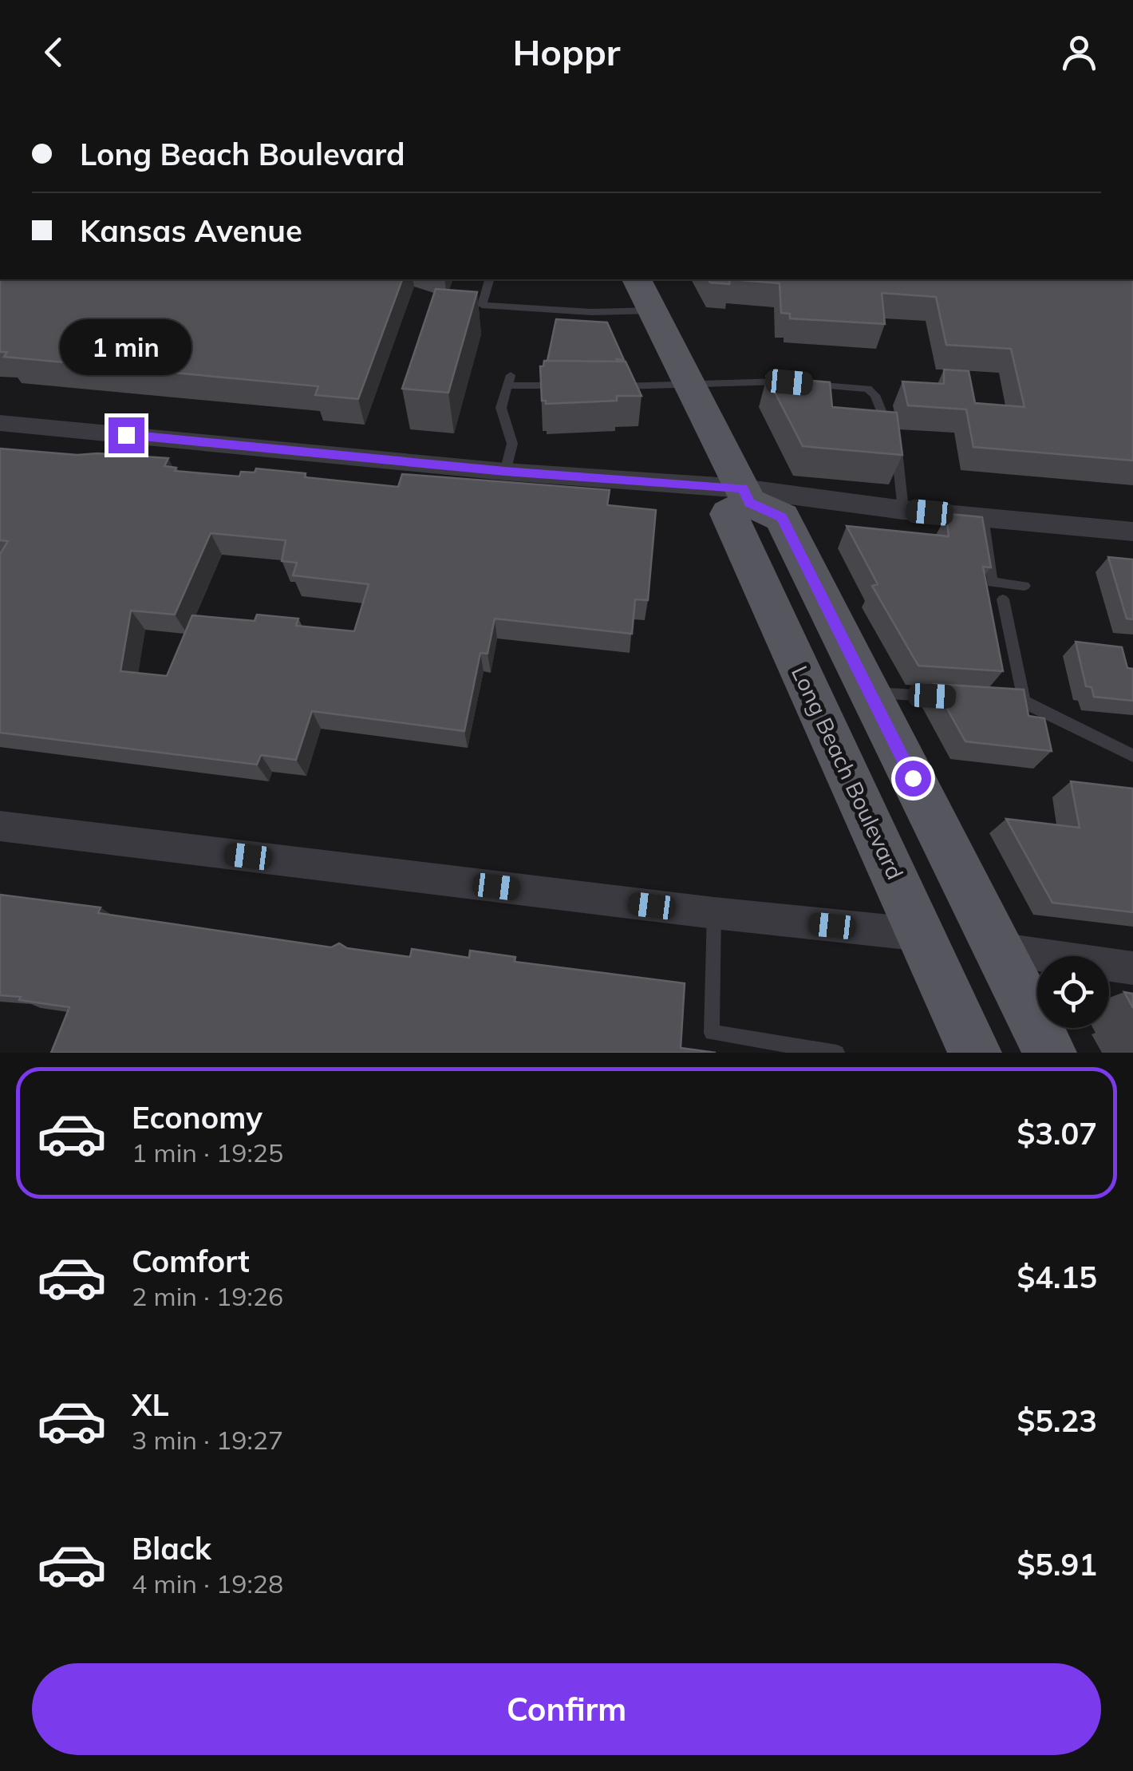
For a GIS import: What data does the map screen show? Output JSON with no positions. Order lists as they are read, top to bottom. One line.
{"streets":{"main road":["Long Beach Boulevard"]},"page":{"header":"Hoppr","banner":["Long Beach Boulevard","Kansas Avenue"],"bubble":"1 min","list":[{"name":"Economy","note":"1 min · 19:25","value":"$3.07"},{"name":"Comfort","note":"2 min · 19:26","value":"$4.15"},{"name":"XL","note":"3 min · 19:27","value":"$5.23"},{"name":"Black","note":"4 min · 19:28","value":"$5.91"}],"buttons":"Confirm"}}
